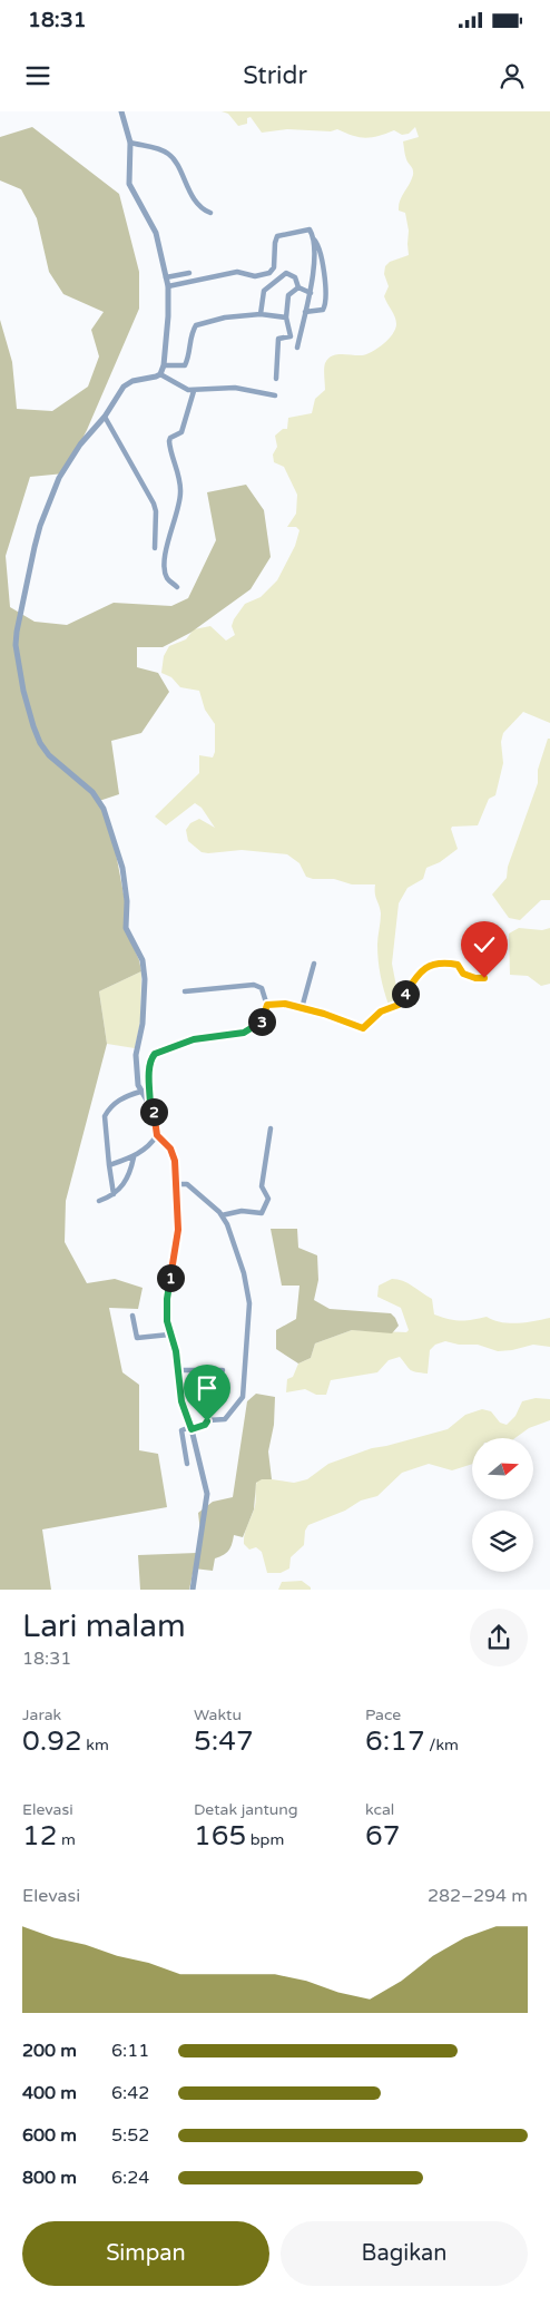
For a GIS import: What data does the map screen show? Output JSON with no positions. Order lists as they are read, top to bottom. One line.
{"north":"right","page":{"status":"18:31","header":"Stridr","pins":["4","3","2","1"],"heading":["Lari malam","18:31"],"stats":[["Jarak","0.92 km"],["Waktu","5:47"],["Pace","6:17 /km"],["Elevasi","12 m"],["Detak jantung","165 bpm"],["kcal","67"]],"chart":["Elevasi","282–294 m"],"list":[{"name":"200 m","note":"6:11"},{"name":"400 m","note":"6:42"},{"name":"600 m","note":"5:52"},{"name":"800 m","note":"6:24"}],"buttons":["Simpan","Bagikan"]}}
